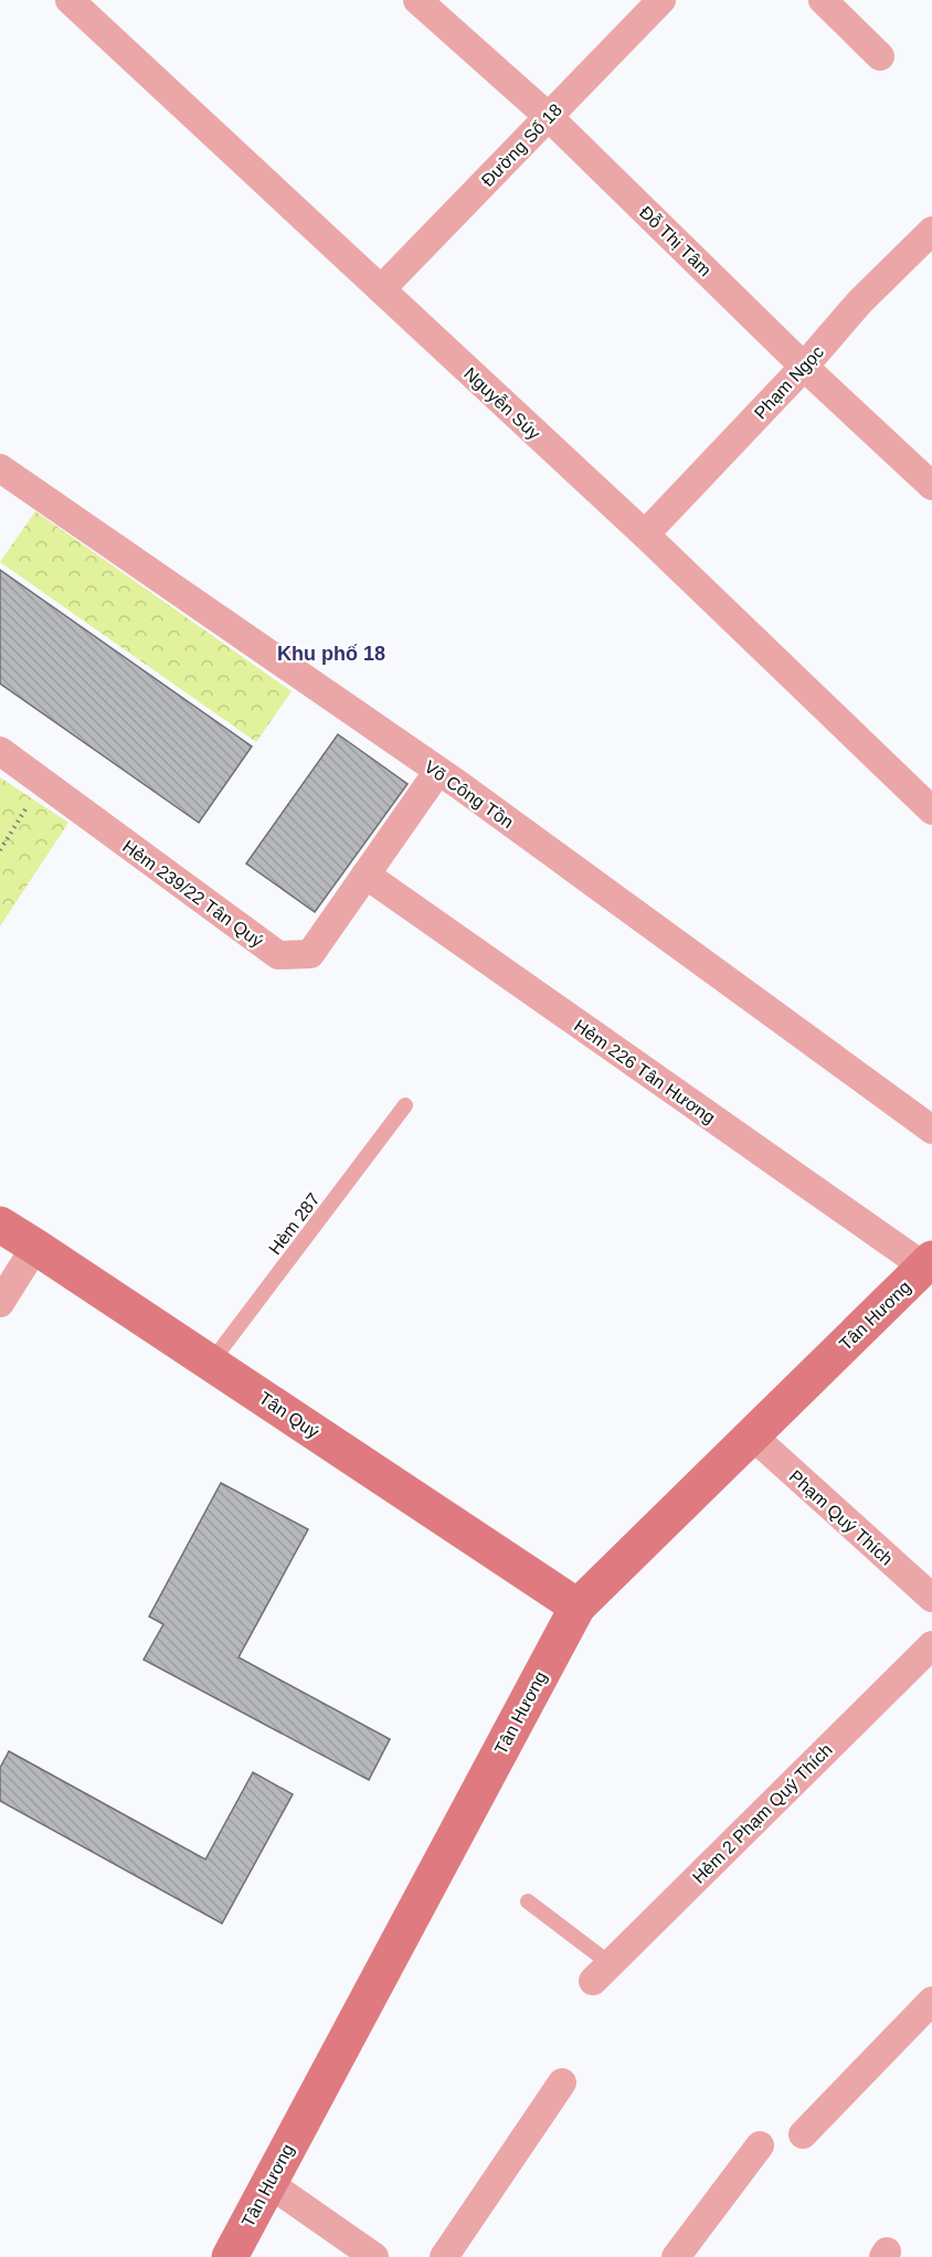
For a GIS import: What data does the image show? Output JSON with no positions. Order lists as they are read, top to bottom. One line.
{"streets":{"street":["Đường Số 18","Đỗ Thị Tâm","Phạm Ngọc","Nguyễn Súy","Võ Công Tồn","Hẻm 239/22 Tân Quý","Hẻm 226 Tân Hương","Tân Hương","Tân Quý","Phạm Quý Thích","Hẻm 2 Phạm Quý Thích"],"lane":["Hèm 287"]},"crossings":[["Đường Số 18","Đỗ Thị Tâm"],["Đường Số 18","Nguyễn Súy"],["Đỗ Thị Tâm","Phạm Ngọc"],["Phạm Ngọc","Nguyễn Súy"],["Võ Công Tồn","Hẻm 239/22 Tân Quý"],["Hẻm 239/22 Tân Quý","Hẻm 226 Tân Hương"],["Hẻm 226 Tân Hương","Tân Hương"],["Hèm 287","Tân Quý"],["Tân Hương","Tân Quý"],["Tân Hương","Phạm Quý Thích"]],"districts":["Khu phố 18"]}
